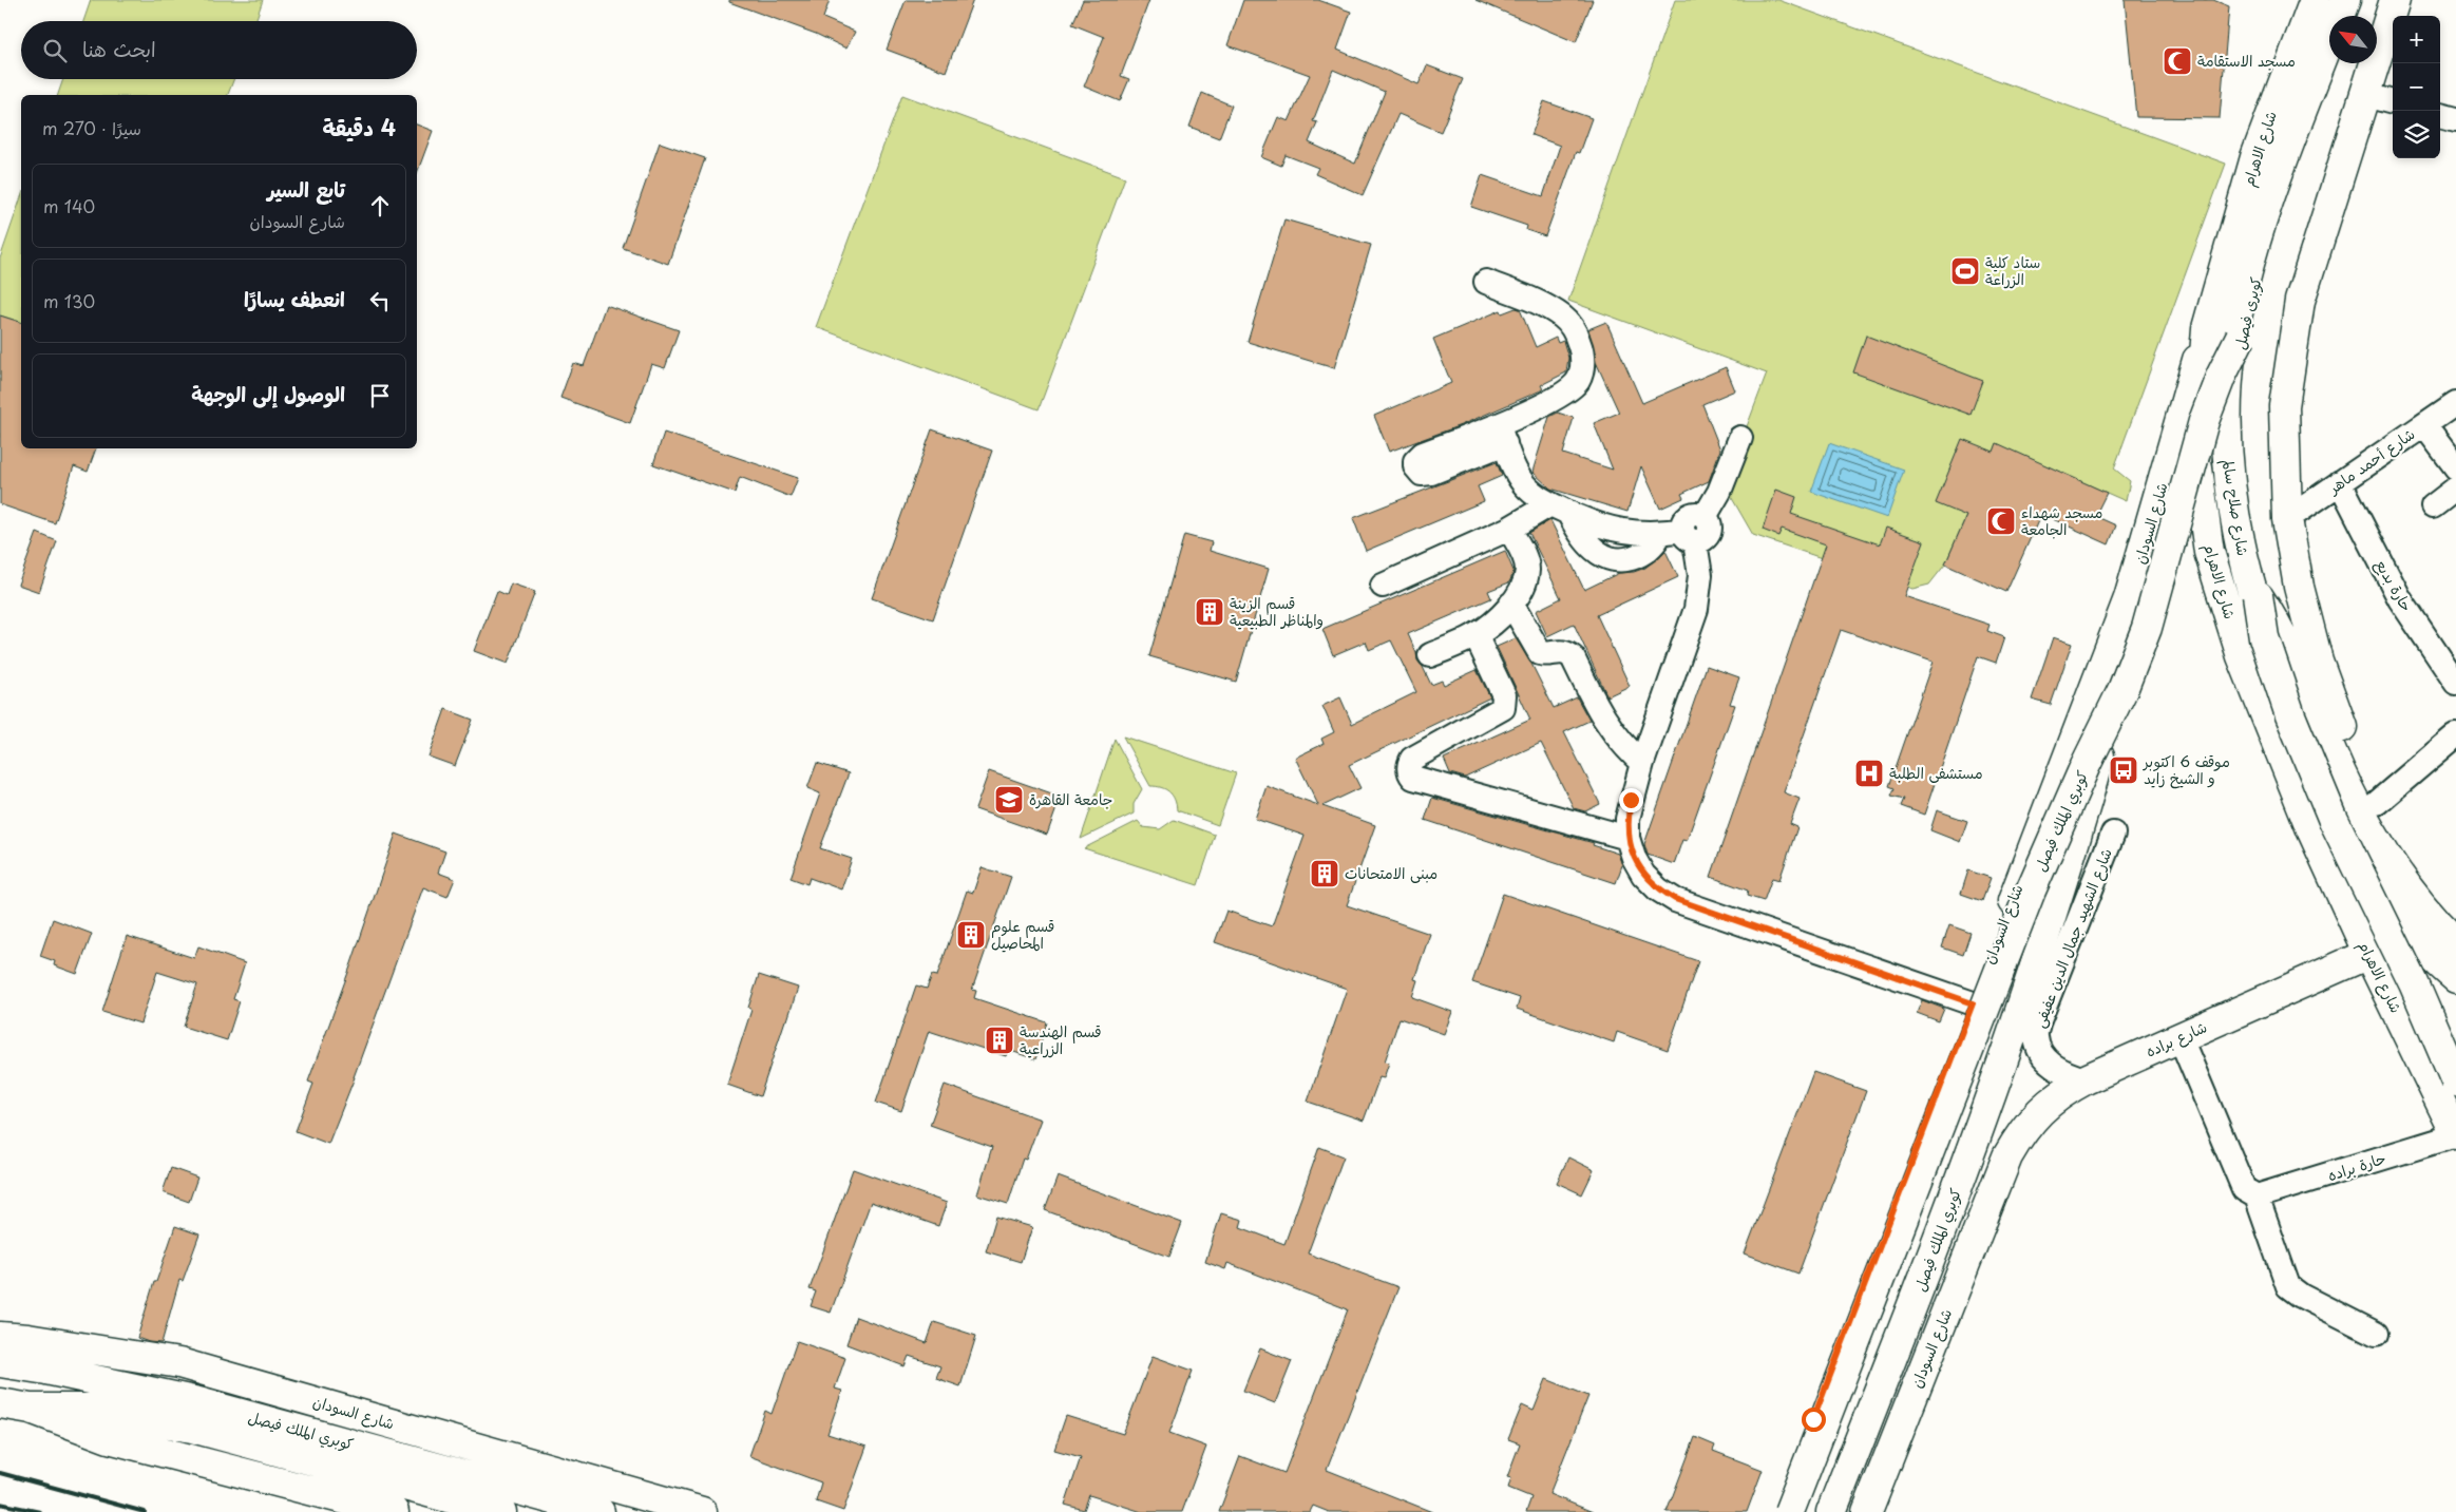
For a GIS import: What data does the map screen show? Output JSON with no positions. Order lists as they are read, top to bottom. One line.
{"streets":{"main road":["شارع الاهرام","كوبرى فيصل","شارع صلاح سالم","شارع السودان","كوبري الملك فيصل","شارع براده"],"street":["شارع أحمد ماهر","حارة بديع","شارع الشهيد جمال الدين عفيفى","حارة براده"]},"crossings":[["شارع الاهرام","شارع السودان"],["شارع الاهرام","شارع براده"],["شارع الاهرام","حارة براده"],["كوبرى فيصل","كوبري الملك فيصل"],["شارع أحمد ماهر","حارة بديع"],["شارع السودان","كوبري الملك فيصل"],["شارع السودان","شارع براده"],["شارع الشهيد جمال الدين عفيفى","شارع براده"]],"places":{"mosque":["مسجد الاستقامة","مسجد شهداء الجامعة"],"sports":["ستاد كلية الزراعة"],"building":["قسم الزينة والمناظر الطبيعية","مبنى الامتحانات","قسم علوم المحاصيل","قسم الهندسة الزراعية"],"bus stop":["موقف 6 اكتوبر و الشيخ زايد"],"hospital":["مستشفى الطلبة"],"school or university":["جامعة القاهرة"]},"north":"top left","page":{"map_buttons":["+","−"],"search":"ابحث هنا","heading":["4 دقيقة","سيرًا · 270 m"],"list":[["تابع السير","شارع السودان","140 m"],["انعطف يسارًا","130 m"],"الوصول إلى الوجهة"]}}
